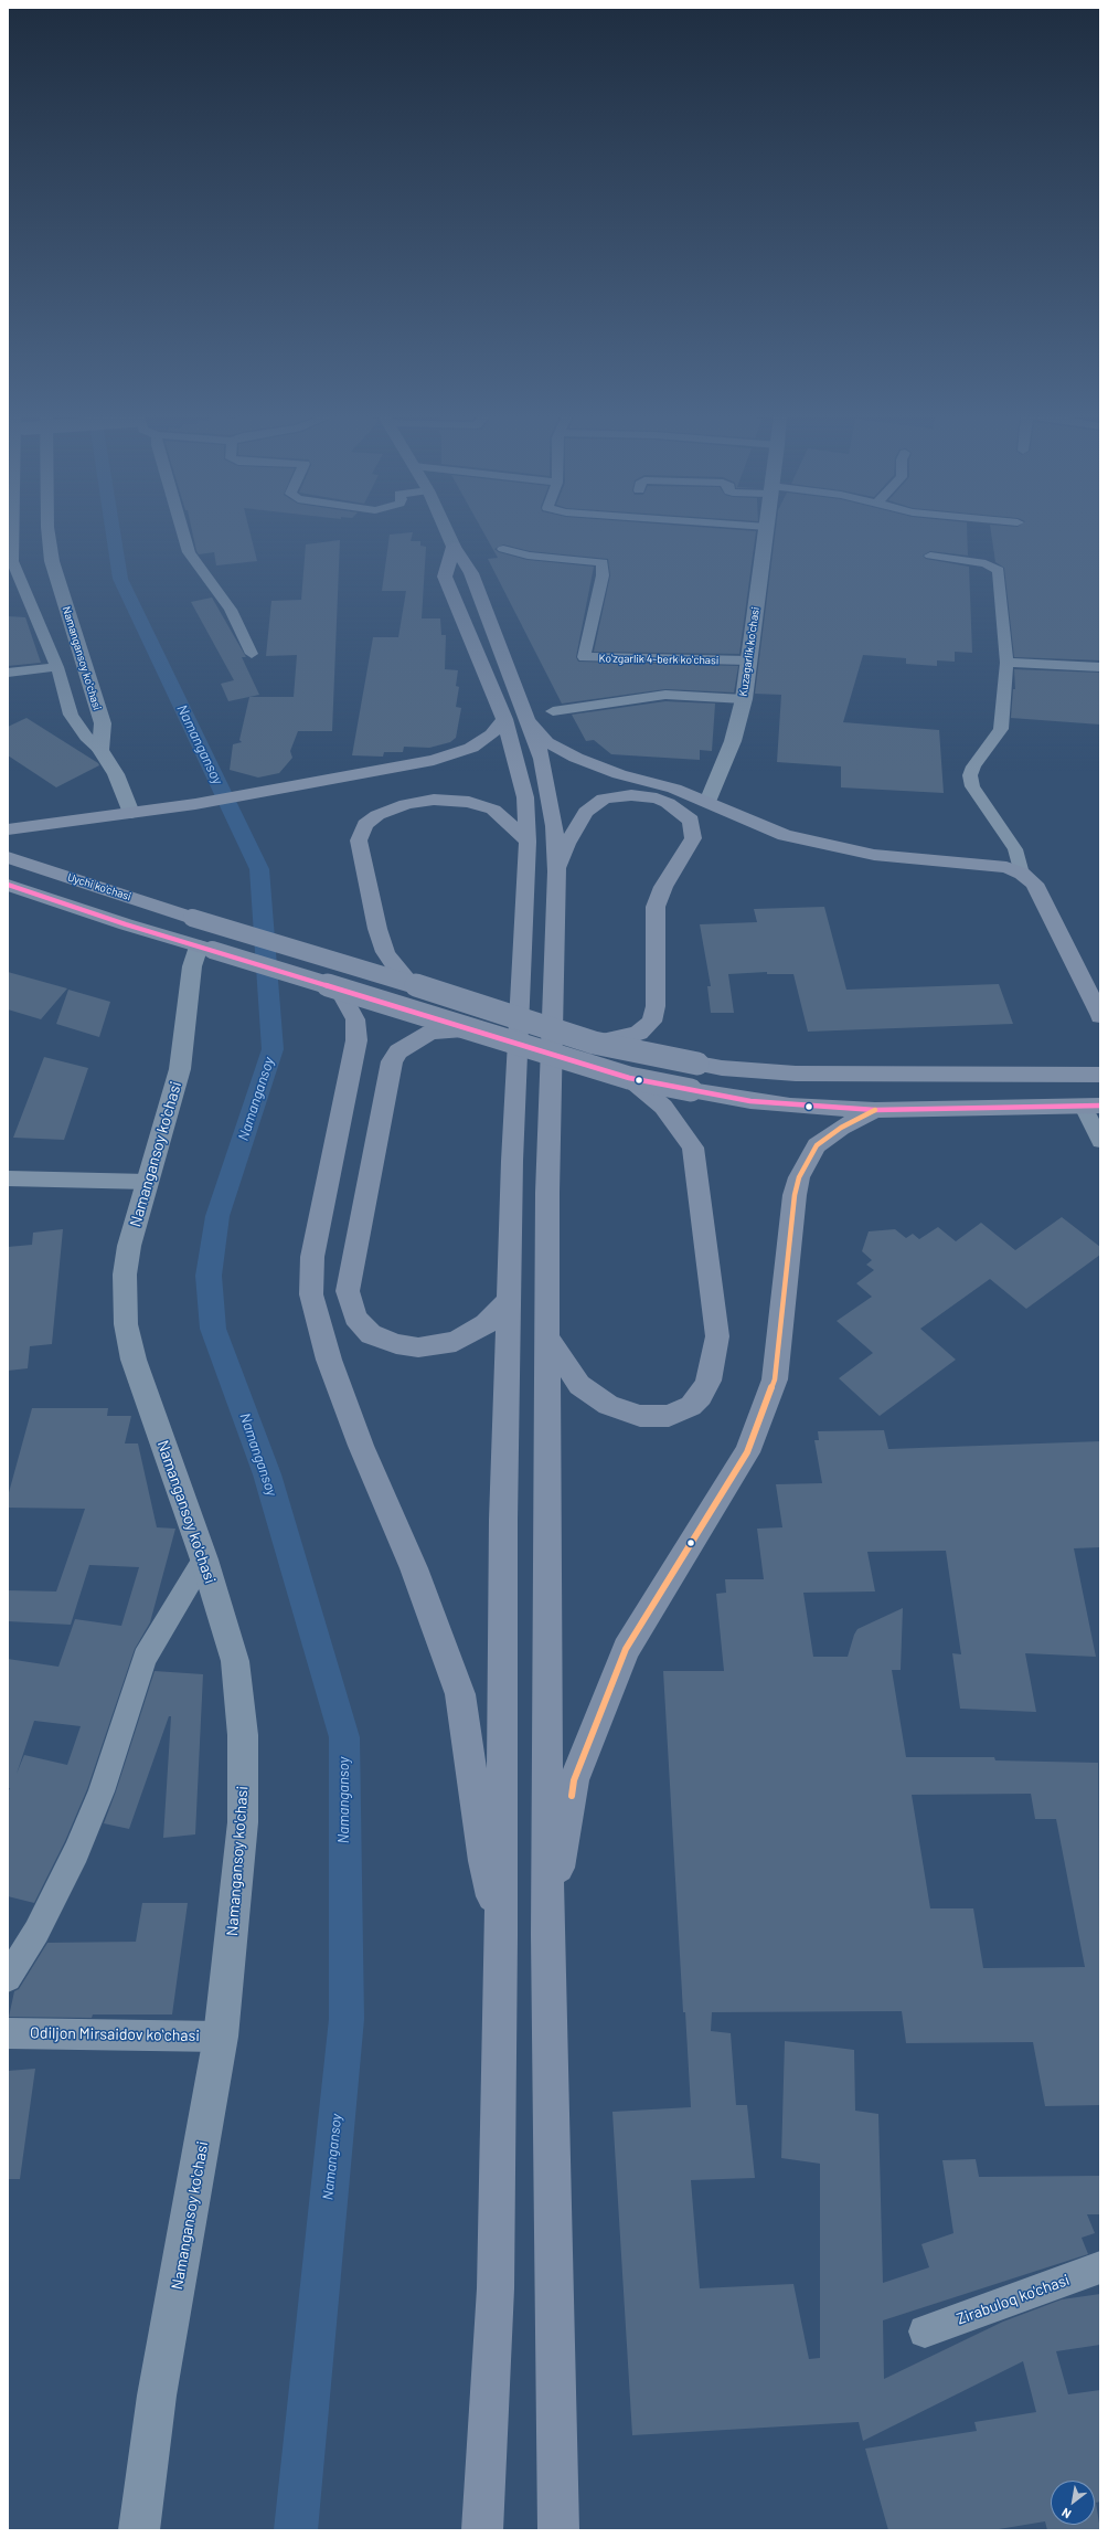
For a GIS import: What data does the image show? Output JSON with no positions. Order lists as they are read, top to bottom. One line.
{"streets":{"main road":["Uychi ko'chasi"],"street":["Kuzagarlik koʻchasi","Namangansoy koʻchasi","Koʻzgarlik 4-berk koʻchasi","Namangansoy ko'chasi","Odiljon Mirsaidov koʻchasi","Zirabuloq ko'chasi"]},"crossings":[["Kuzagarlik koʻchasi","Koʻzgarlik 4-berk koʻchasi"],["Uychi ko'chasi","Namangansoy ko'chasi"],["Namangansoy ko'chasi","Odiljon Mirsaidov koʻchasi"]],"water":["Namangansoy"],"north":"bottom left"}
